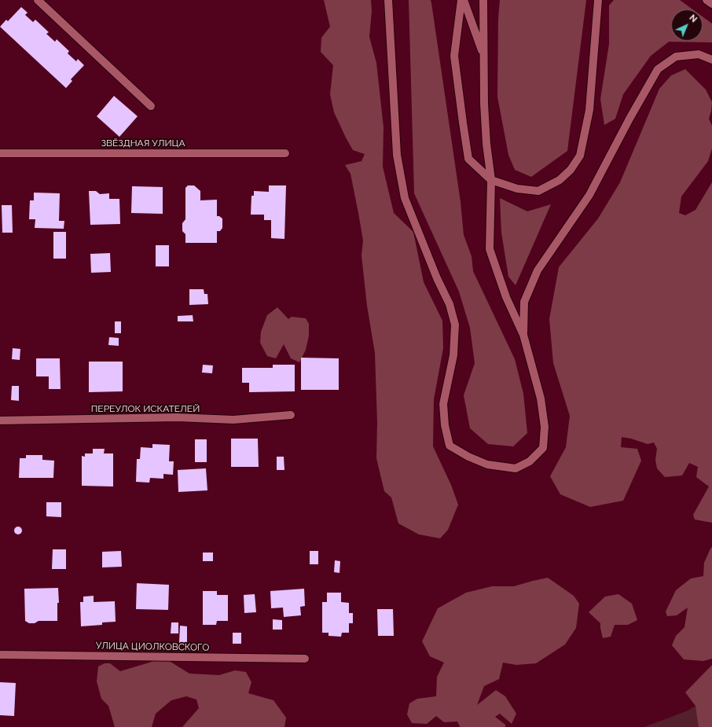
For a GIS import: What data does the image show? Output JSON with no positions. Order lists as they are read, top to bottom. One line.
{"streets":{"street":["ЗВЁЗДНАЯ УЛИЦА","ПЕРЕУЛОК ИСКАТЕЛЕЙ","УЛИЦА ЦИОЛКОВСКОГО"]},"north":"top right"}
